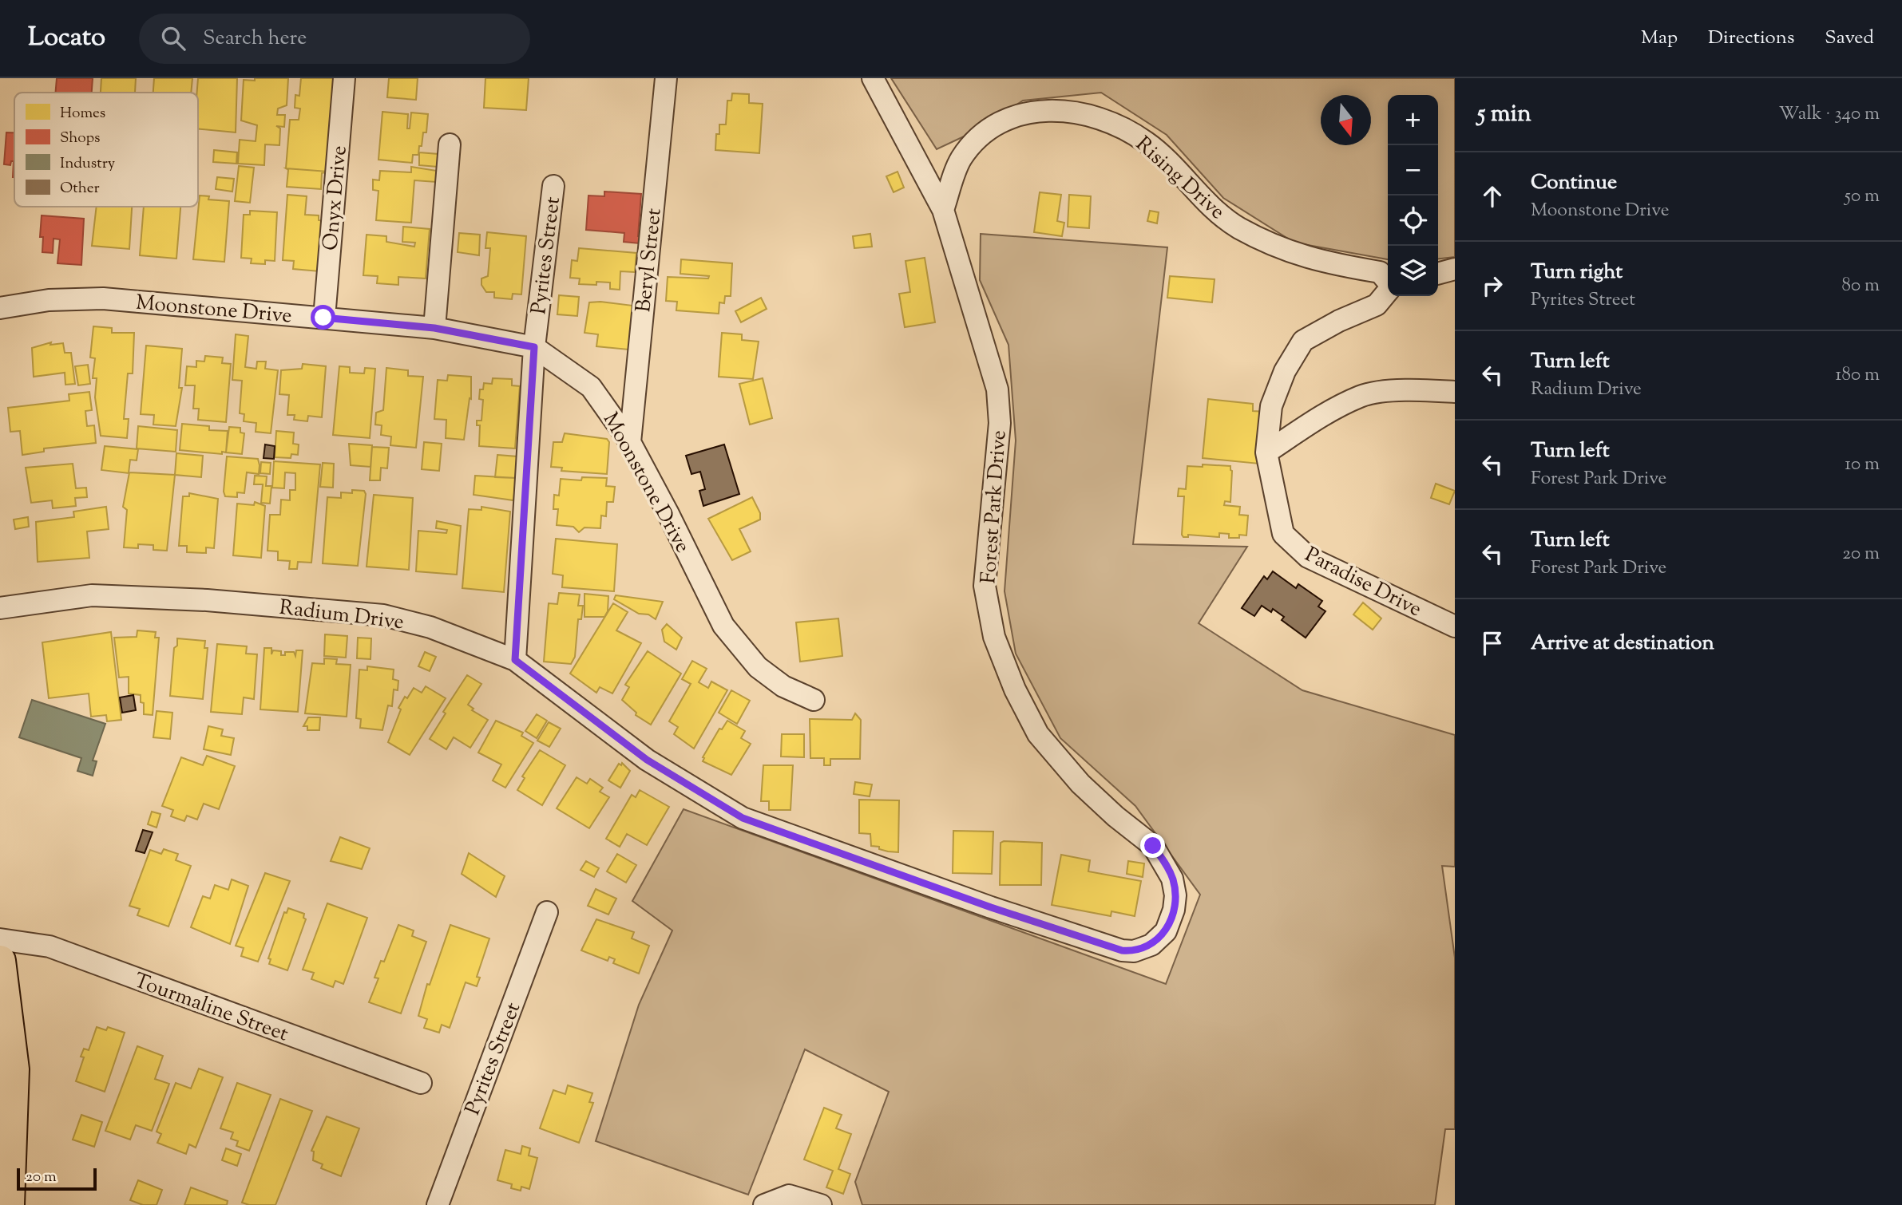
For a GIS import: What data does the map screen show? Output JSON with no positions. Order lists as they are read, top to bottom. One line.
{"streets":{"street":["Rising Drive","Onyx Drive","Pyrites Street","Beryl Street","Moonstone Drive","Forest Park Drive","Paradise Drive","Radium Drive","Tourmaline Street"]},"crossings":[["Rising Drive","Forest Park Drive"],["Onyx Drive","Moonstone Drive"],["Pyrites Street","Moonstone Drive"],["Pyrites Street","Radium Drive"],["Beryl Street","Moonstone Drive"],["Forest Park Drive","Radium Drive"]],"legend":["Homes","Shops","Industry","Other"],"scale_bar":"20 m","north":"bottom","page":{"header":"Locato","search":"Search here","nav":["Map","Directions","Saved"],"heading":["5 min","Walk · 340 m"],"map_buttons":["+","−"],"list":[["Continue","Moonstone Drive","50 m"],["Turn right","Pyrites Street","80 m"],["Turn left","Radium Drive","180 m"],["Turn left","Forest Park Drive","10 m"],["Turn left","Forest Park Drive","20 m"],"Arrive at destination"],"scale":"20 m"}}
